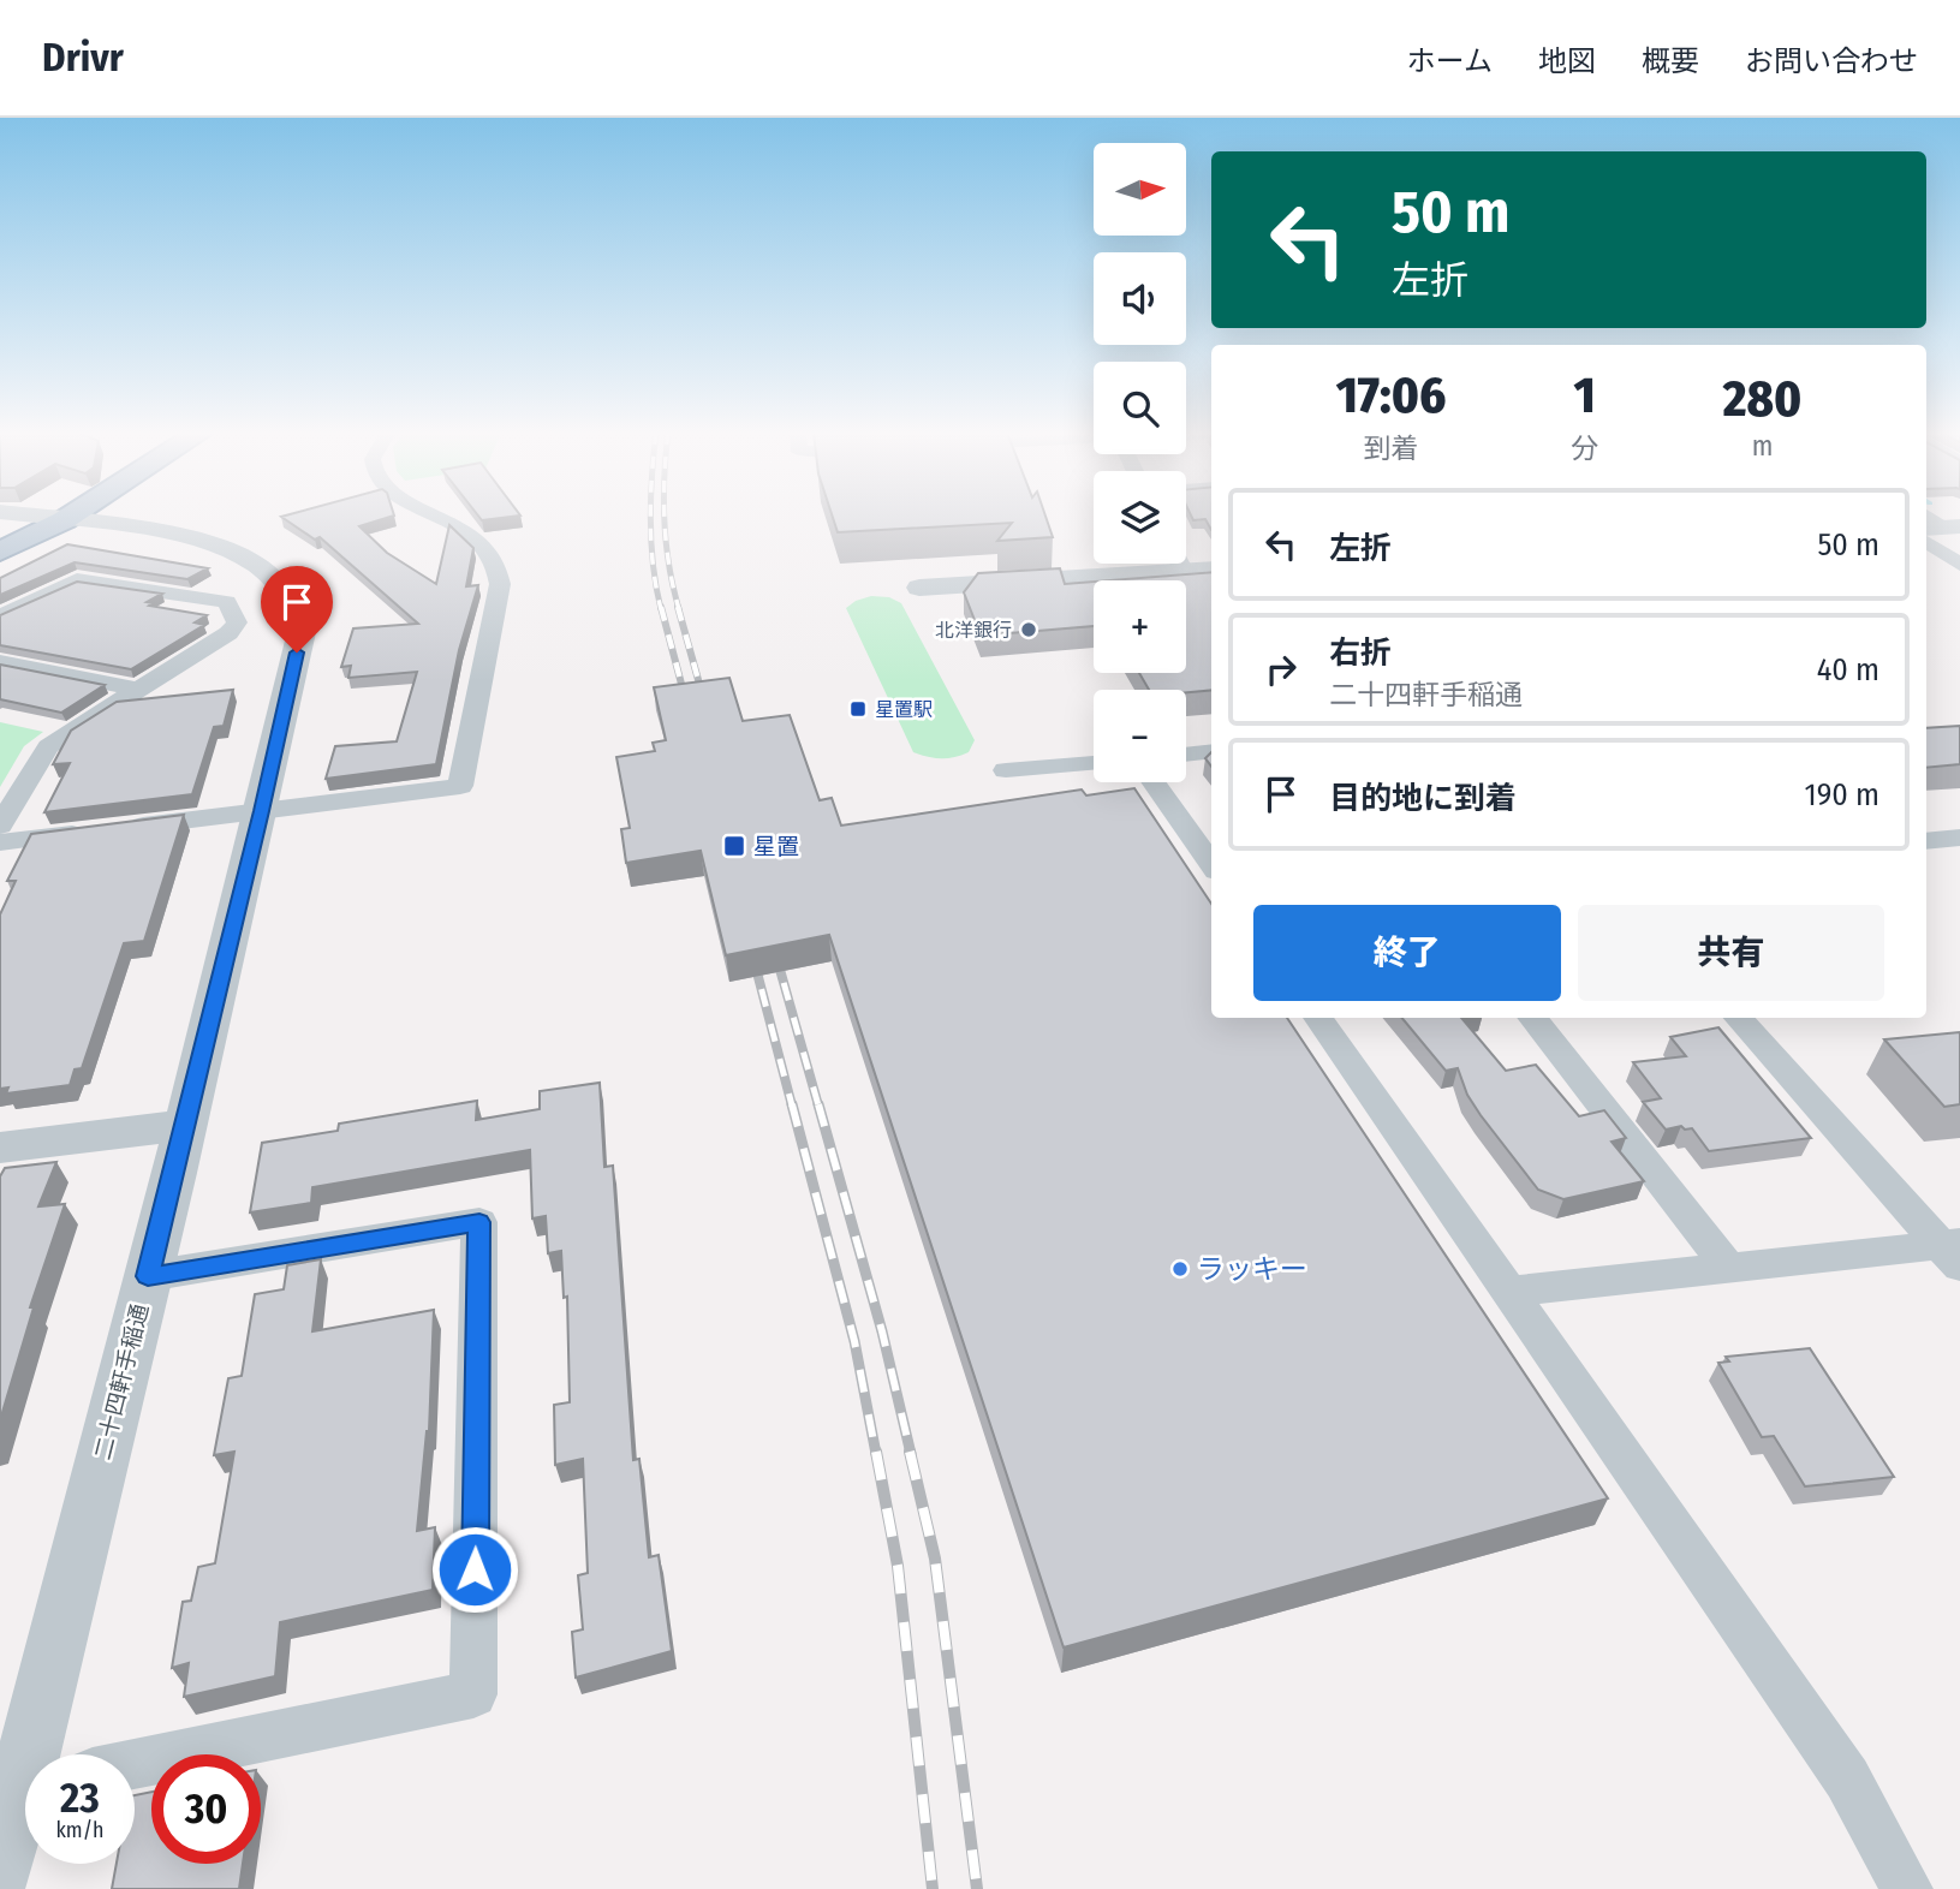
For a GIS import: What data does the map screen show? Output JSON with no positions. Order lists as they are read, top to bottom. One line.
{"streets":{"street":["二十四軒手稲通"]},"places":{"other":["北洋銀行","ラッキー"],"transit":["星置駅","星置"]},"north":"right","page":{"header":"Drivr","nav":["ホーム","地図","概要","お問い合わせ"],"map_buttons":["+","−"],"turn":["50 m","左折"],"eta":["17:06","到着","1","分","280","m"],"list":[{"name":"左折","value":"50 m"},{"name":"右折","note":"二十四軒手稲通","value":"40 m"},{"name":"目的地に到着","value":"190 m"}],"buttons":["終了","共有"],"speed":"23 km/h","limit":"30"}}
